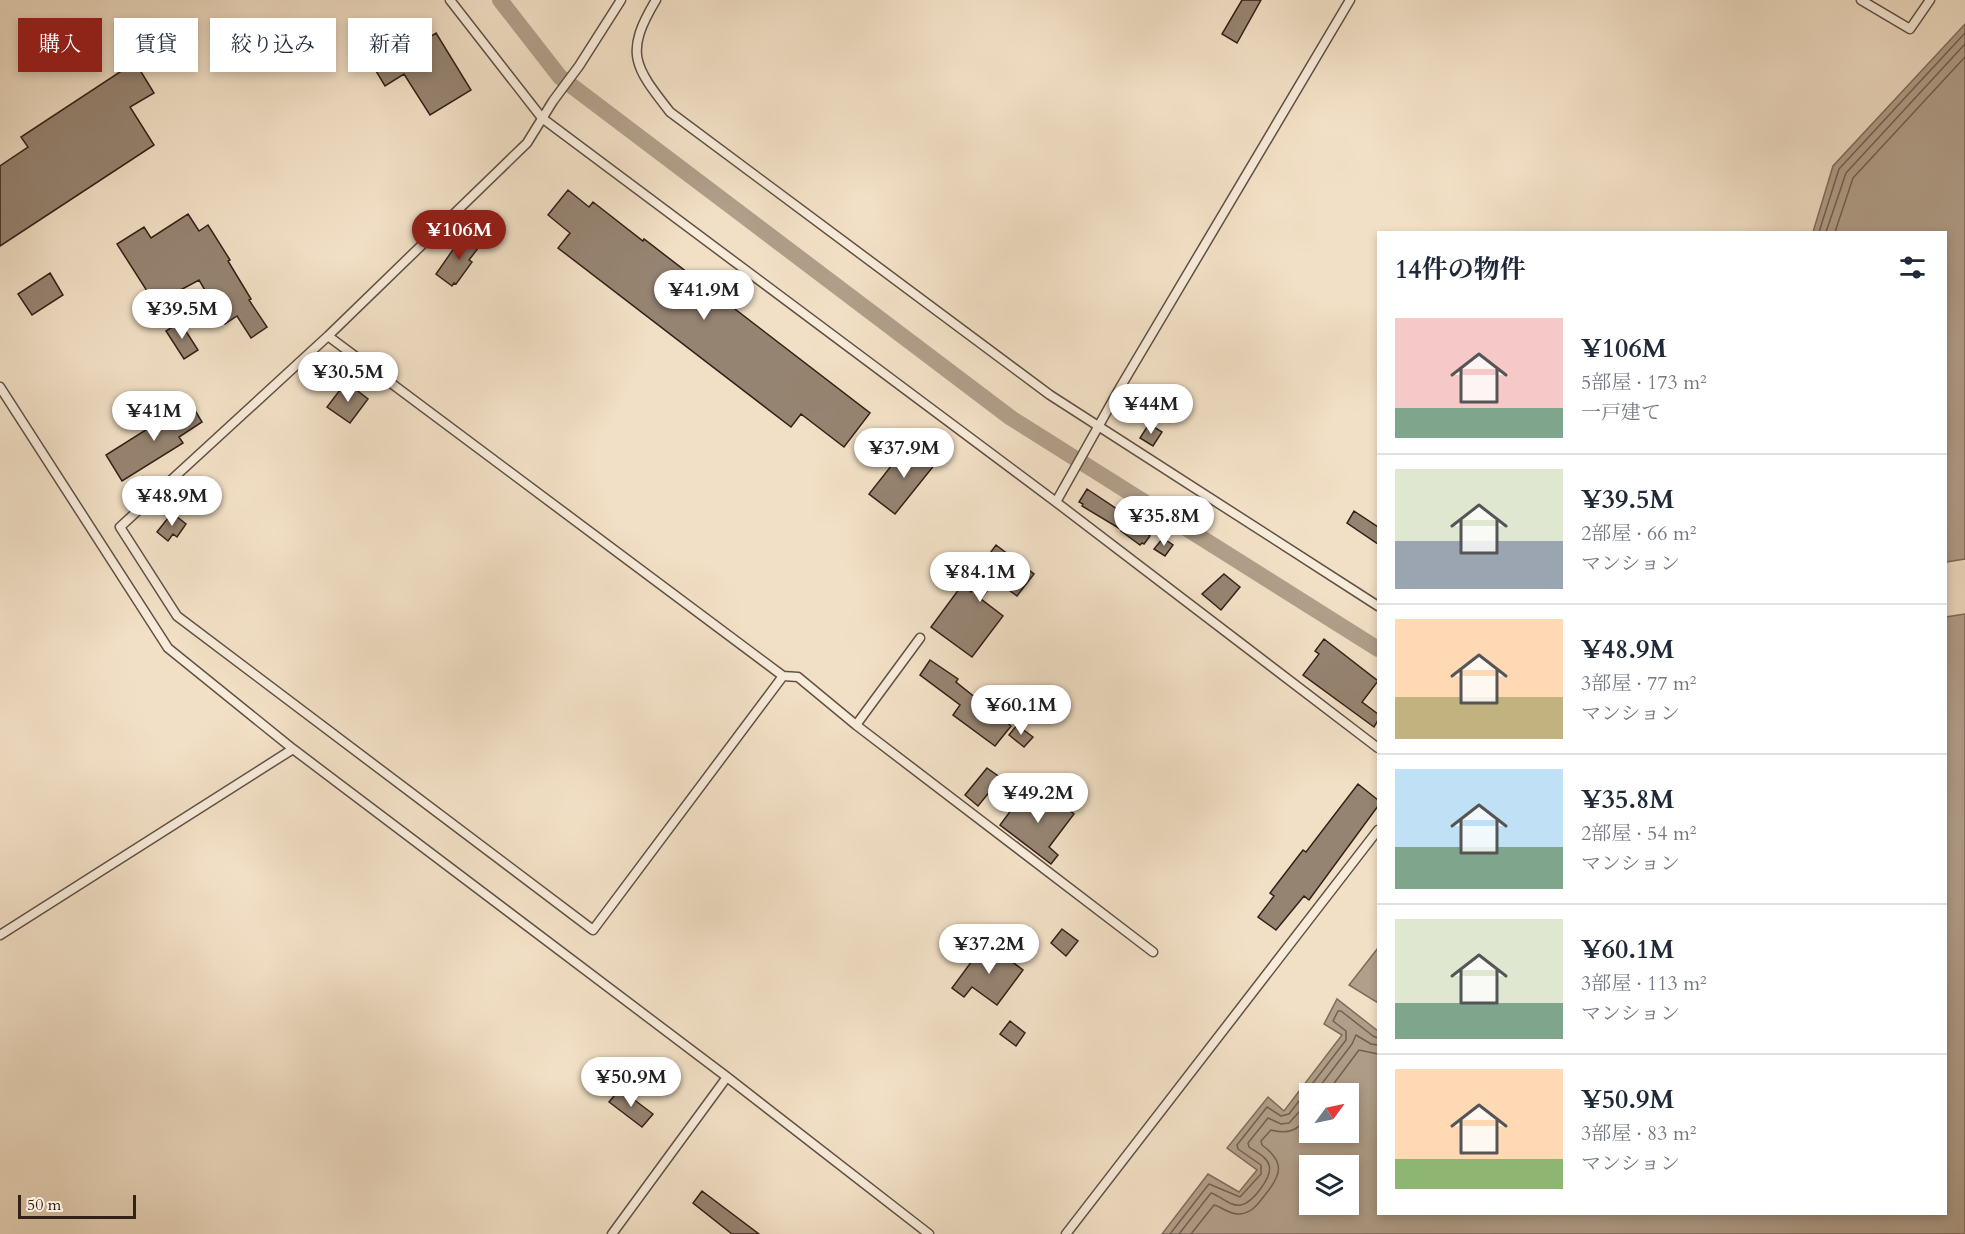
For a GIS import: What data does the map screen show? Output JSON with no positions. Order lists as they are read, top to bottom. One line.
{"scale_bar":"50 m","north":"top right","page":{"chip":["購入","賃貸","絞り込み","新着"],"price":["¥106M","¥41.9M","¥39.5M","¥30.5M","¥44M","¥41M","¥37.9M","¥48.9M","¥35.8M","¥84.1M","¥60.1M","¥49.2M","¥37.2M","¥50.9M"],"heading":"14件の物件","list":[{"name":"¥106M","note":"5部屋 · 173 m² · 一戸建て"},{"name":"¥39.5M","note":"2部屋 · 66 m² · マンション"},{"name":"¥48.9M","note":"3部屋 · 77 m² · マンション"},{"name":"¥35.8M","note":"2部屋 · 54 m² · マンション"},{"name":"¥60.1M","note":"3部屋 · 113 m² · マンション"},{"name":"¥50.9M","note":"3部屋 · 83 m² · マンション"}],"scale":"50 m"}}
